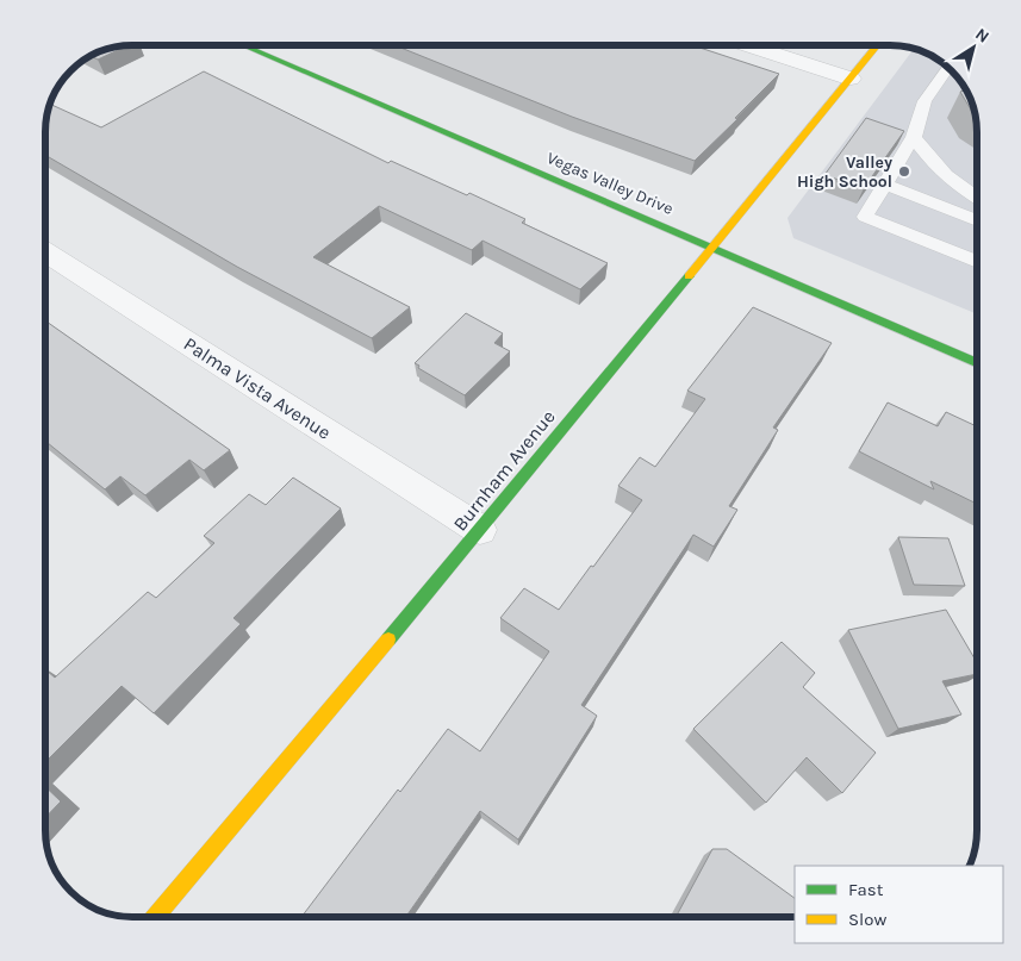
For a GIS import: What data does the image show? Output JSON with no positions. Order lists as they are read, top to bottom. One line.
{"streets":{"street":["Vegas Valley Drive","Palma Vista Avenue","Burnham Avenue"]},"crossings":[["Vegas Valley Drive","Burnham Avenue"],["Palma Vista Avenue","Burnham Avenue"]],"places":["Valley High School"],"legend":["Fast","Slow"],"north":"top right"}
